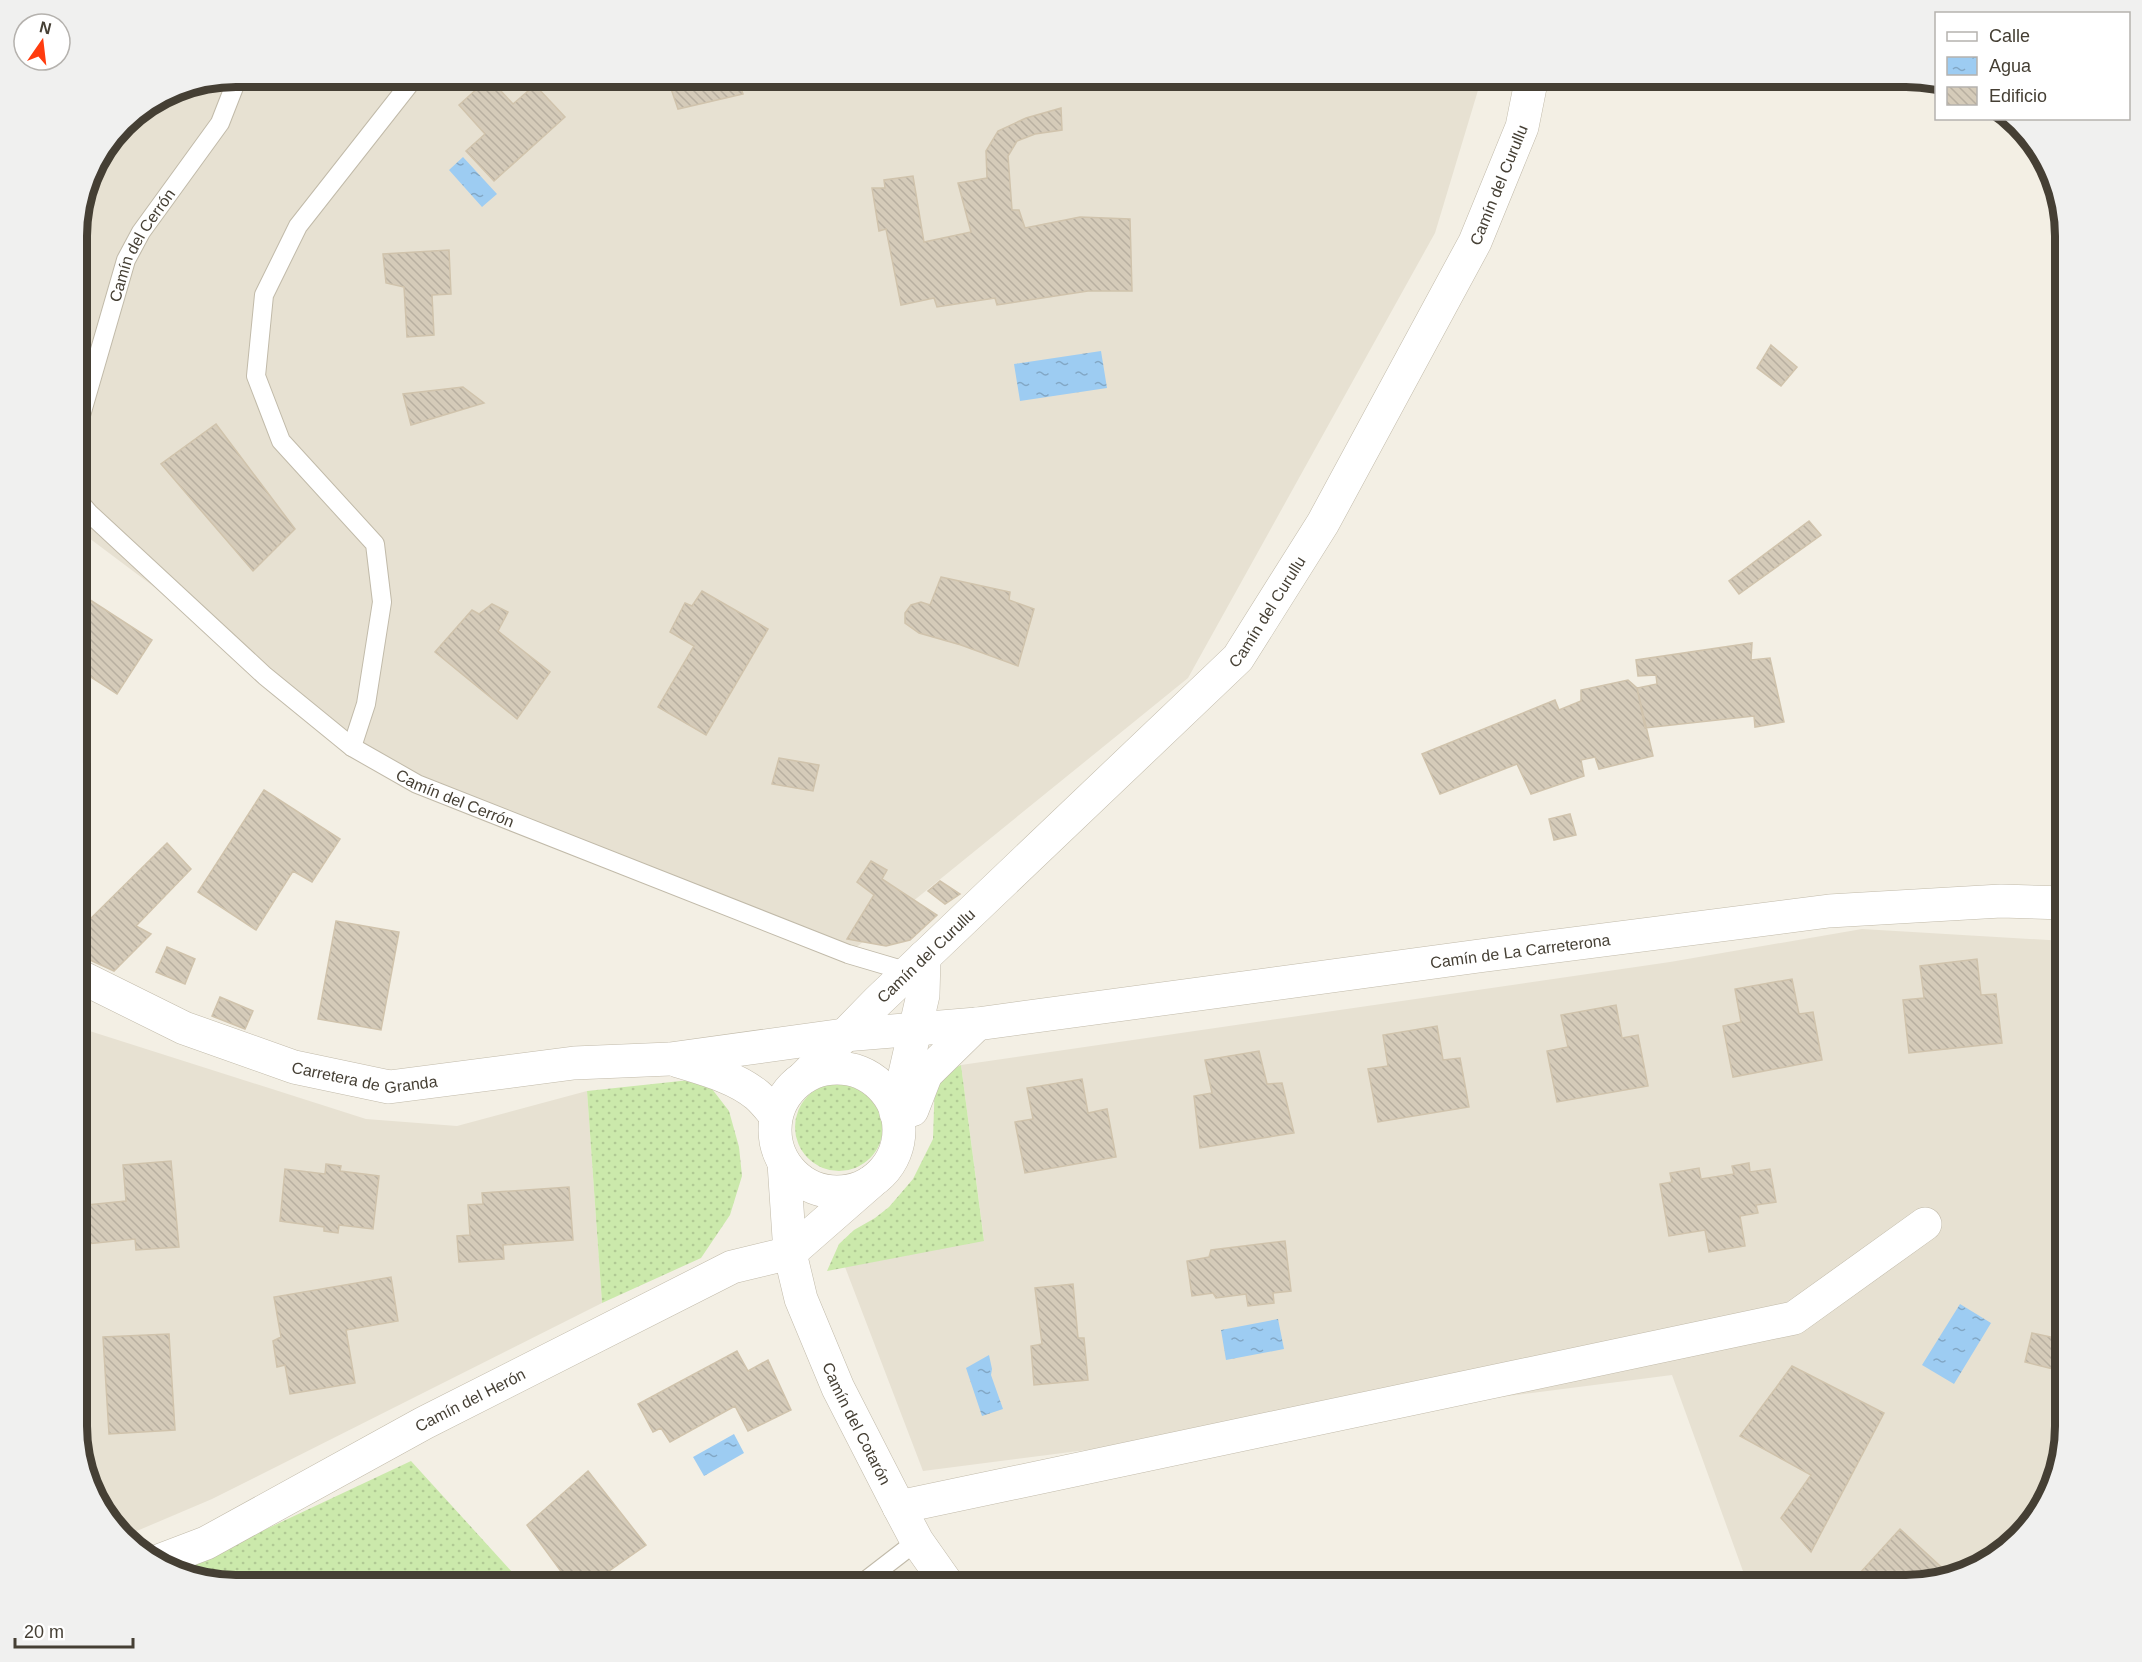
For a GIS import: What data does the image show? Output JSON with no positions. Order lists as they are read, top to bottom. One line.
{"streets":{"street":["Camín del Curullu","Camín de La Carreterona","Carretera de Granda","Camín del Herón","Camín del Cotarón"],"lane":["Camín del Cerrón"]},"crossings":[["Camín del Curullu","Camín del Cerrón"],["Camín del Curullu","Camín de La Carreterona"],["Camín del Curullu","Carretera de Granda"],["Camín del Curullu","Camín del Cotarón"],["Camín del Cerrón","Camín de La Carreterona"],["Camín de La Carreterona","Carretera de Granda"],["Carretera de Granda","Camín del Cotarón"],["Camín del Herón","Camín del Cotarón"]],"legend":["Calle","Agua","Edificio"],"scale_bar":"20 m","north":"top"}
